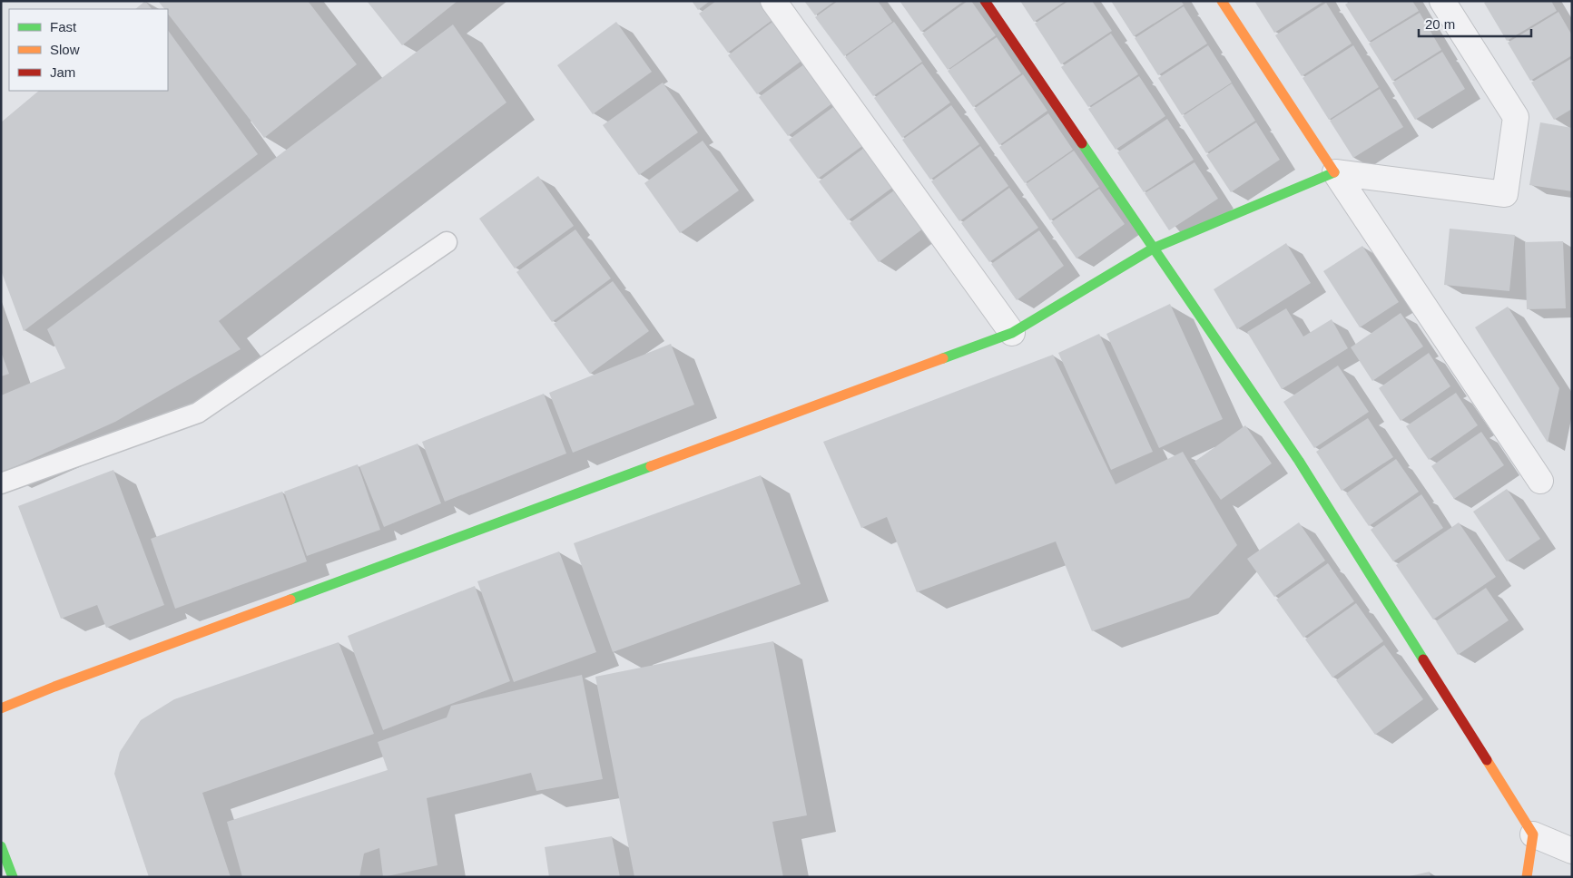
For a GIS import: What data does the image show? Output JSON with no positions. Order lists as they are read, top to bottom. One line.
{"legend":["Fast","Slow","Jam"],"scale_bar":"20 m"}
